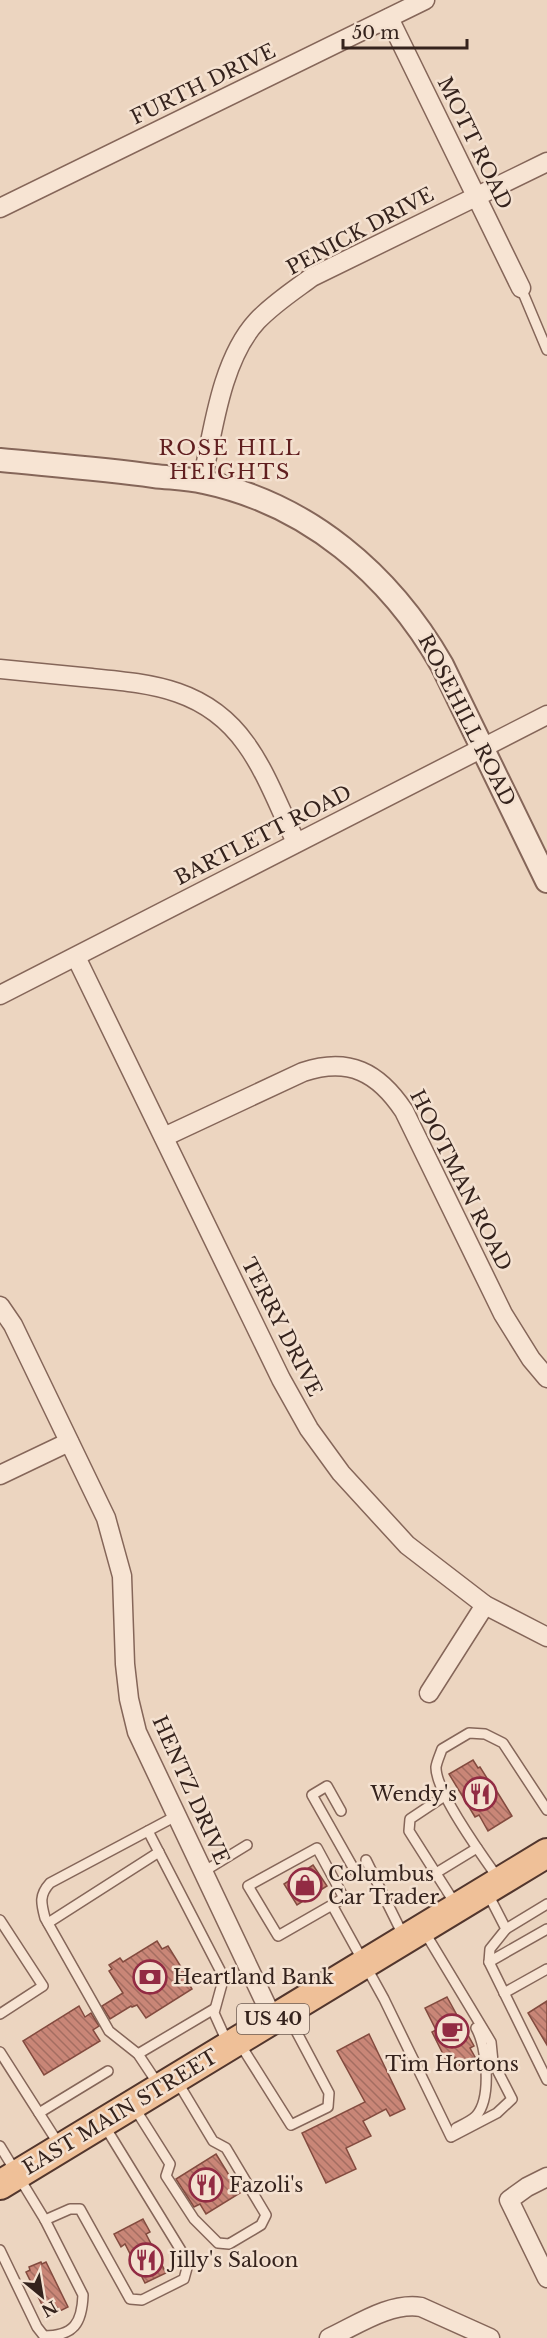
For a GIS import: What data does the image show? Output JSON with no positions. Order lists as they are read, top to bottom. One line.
{"streets":{"main road":["US 40","EAST MAIN STREET"],"street":["FURTH DRIVE","MOTT ROAD","PENICK DRIVE","ROSEHILL ROAD","BARTLETT ROAD","HOOTMAN ROAD","TERRY DRIVE","HENTZ DRIVE"]},"crossings":[["FURTH DRIVE","MOTT ROAD"],["MOTT ROAD","PENICK DRIVE"],["PENICK DRIVE","ROSEHILL ROAD"],["ROSEHILL ROAD","BARTLETT ROAD"],["BARTLETT ROAD","TERRY DRIVE"],["HOOTMAN ROAD","TERRY DRIVE"],["HENTZ DRIVE","EAST MAIN STREET"]],"districts":["ROSE HILL HEIGHTS"],"places":{"restaurant":["Wendy's","Fazoli's","Jilly's Saloon"],"shop":["Columbus Car Trader"],"bank":["Heartland Bank"],"cafe":["Tim Hortons"]},"scale_bar":"50 m","north":"bottom right"}
